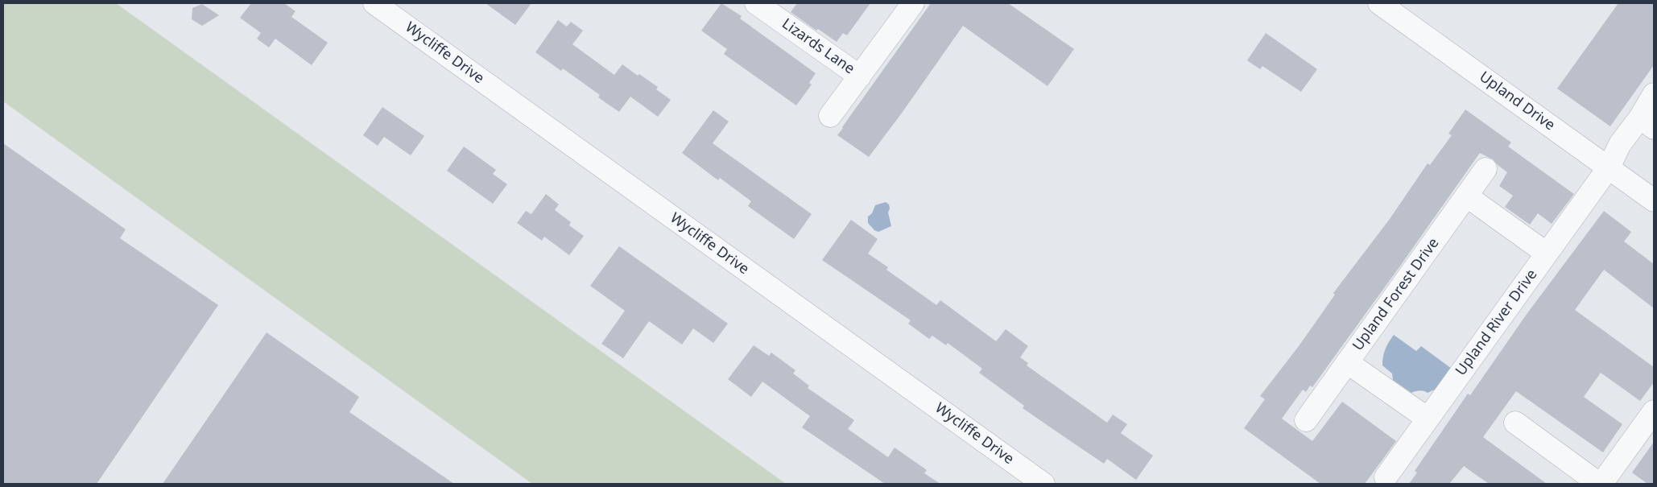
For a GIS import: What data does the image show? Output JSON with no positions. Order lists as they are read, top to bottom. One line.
{"streets":{"street":["Lizards Lane","Wycliffe Drive","Upland Drive","Upland Forest Drive","Upland River Drive"]},"crossings":[["Upland Drive","Upland River Drive"]]}
